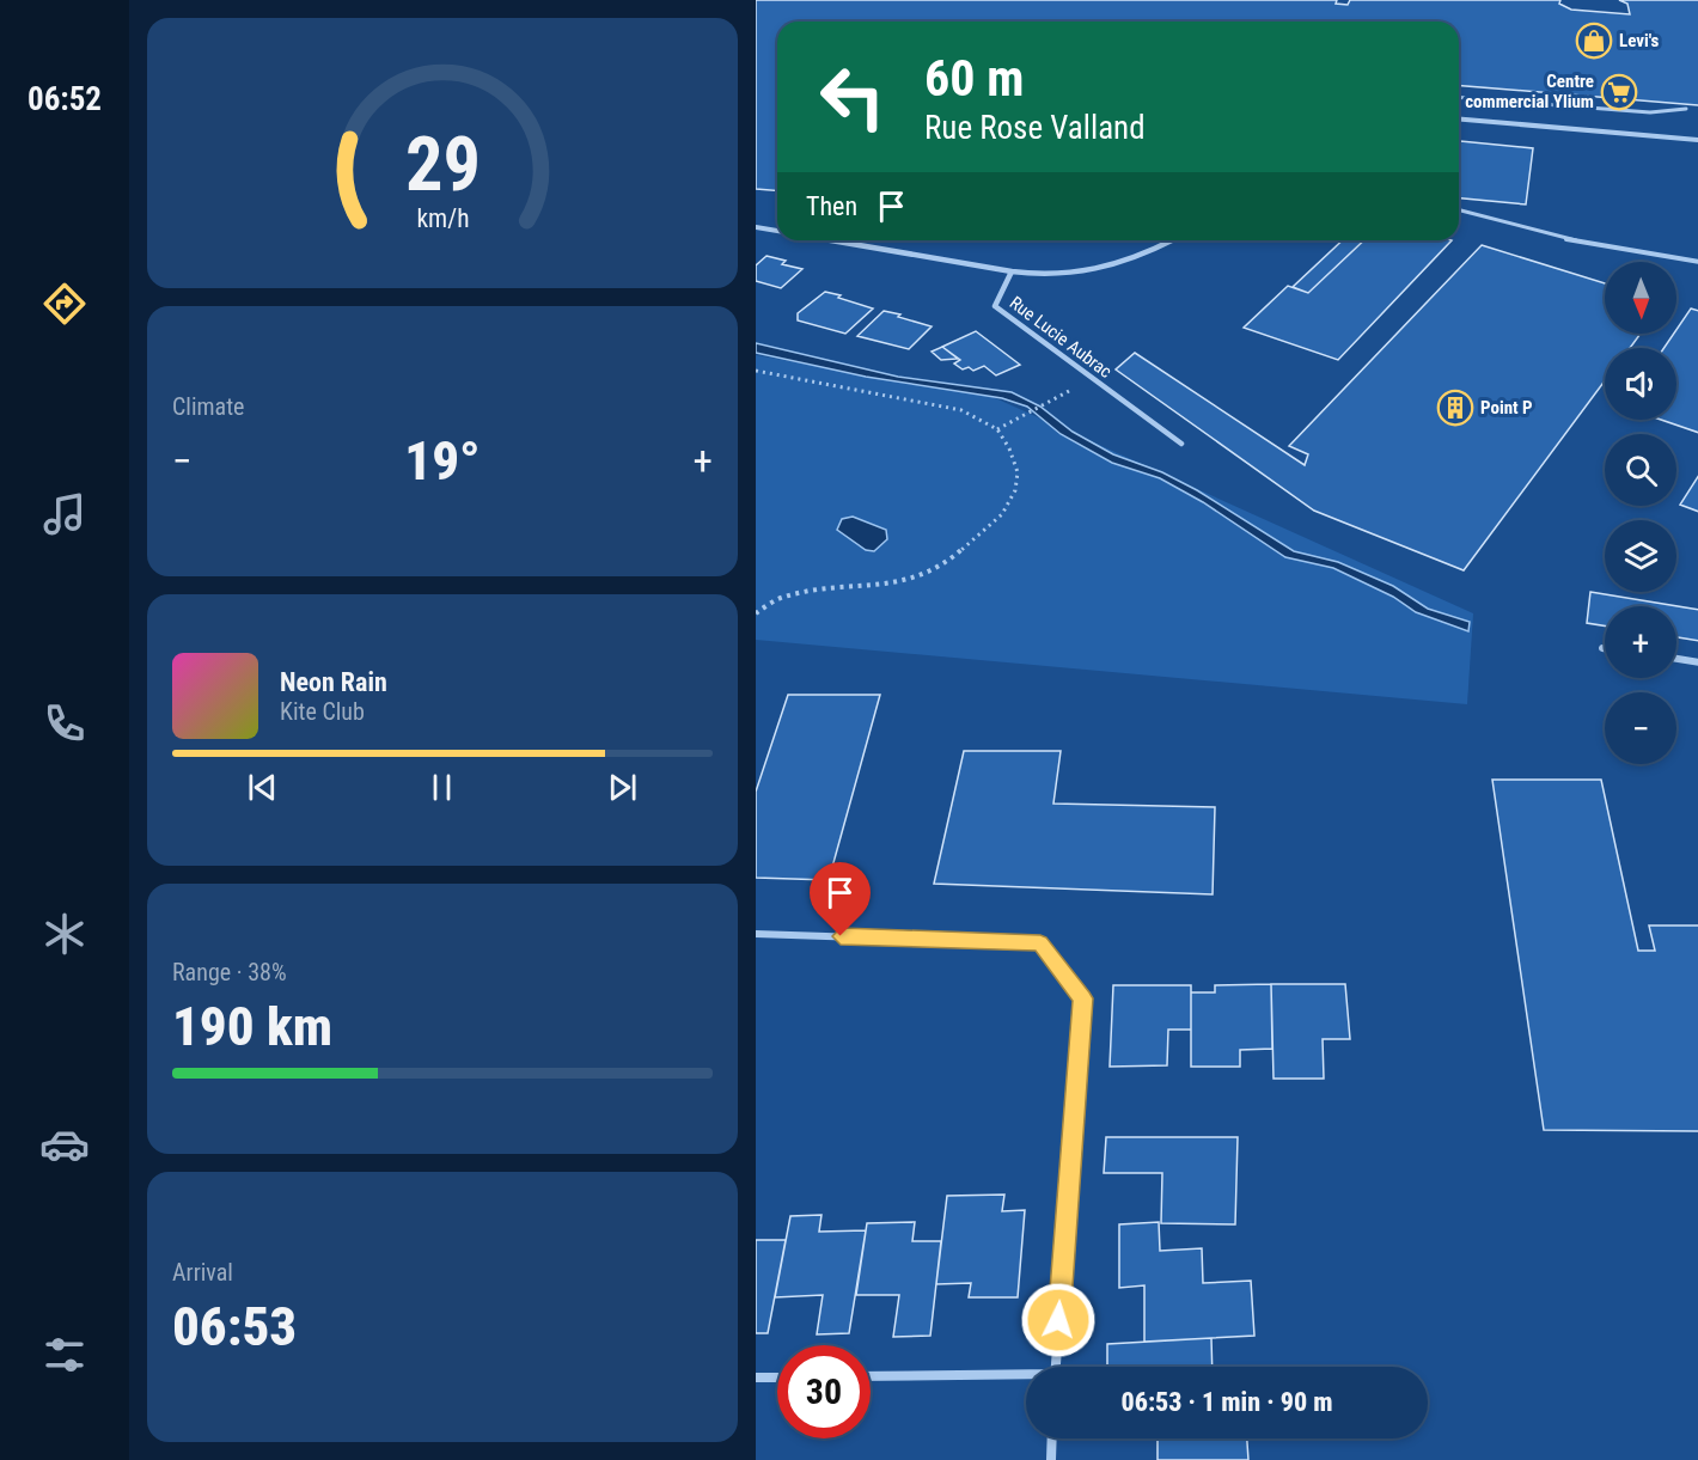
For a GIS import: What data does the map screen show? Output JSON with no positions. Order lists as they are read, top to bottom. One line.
{"streets":{"street":["Rue Lucie Aubrac"]},"places":{"shop":["Levi's"],"supermarket":["Centre commercial Ylium"],"building":["Point P"]},"north":"bottom","page":{"tabs":"06:52","turn":["60 m","Rue Rose Valland"],"then":"Then","map_buttons":["+","−"],"tile":["Climate",["Range · 38%","190 km"],["Arrival","06:53"]],"heat":["−","19°","+"],"song":["Neon Rain","Kite Club"],"limit":"30","trip":"06:53 · 1 min · 90 m","gauge":["29","km/h"]}}
